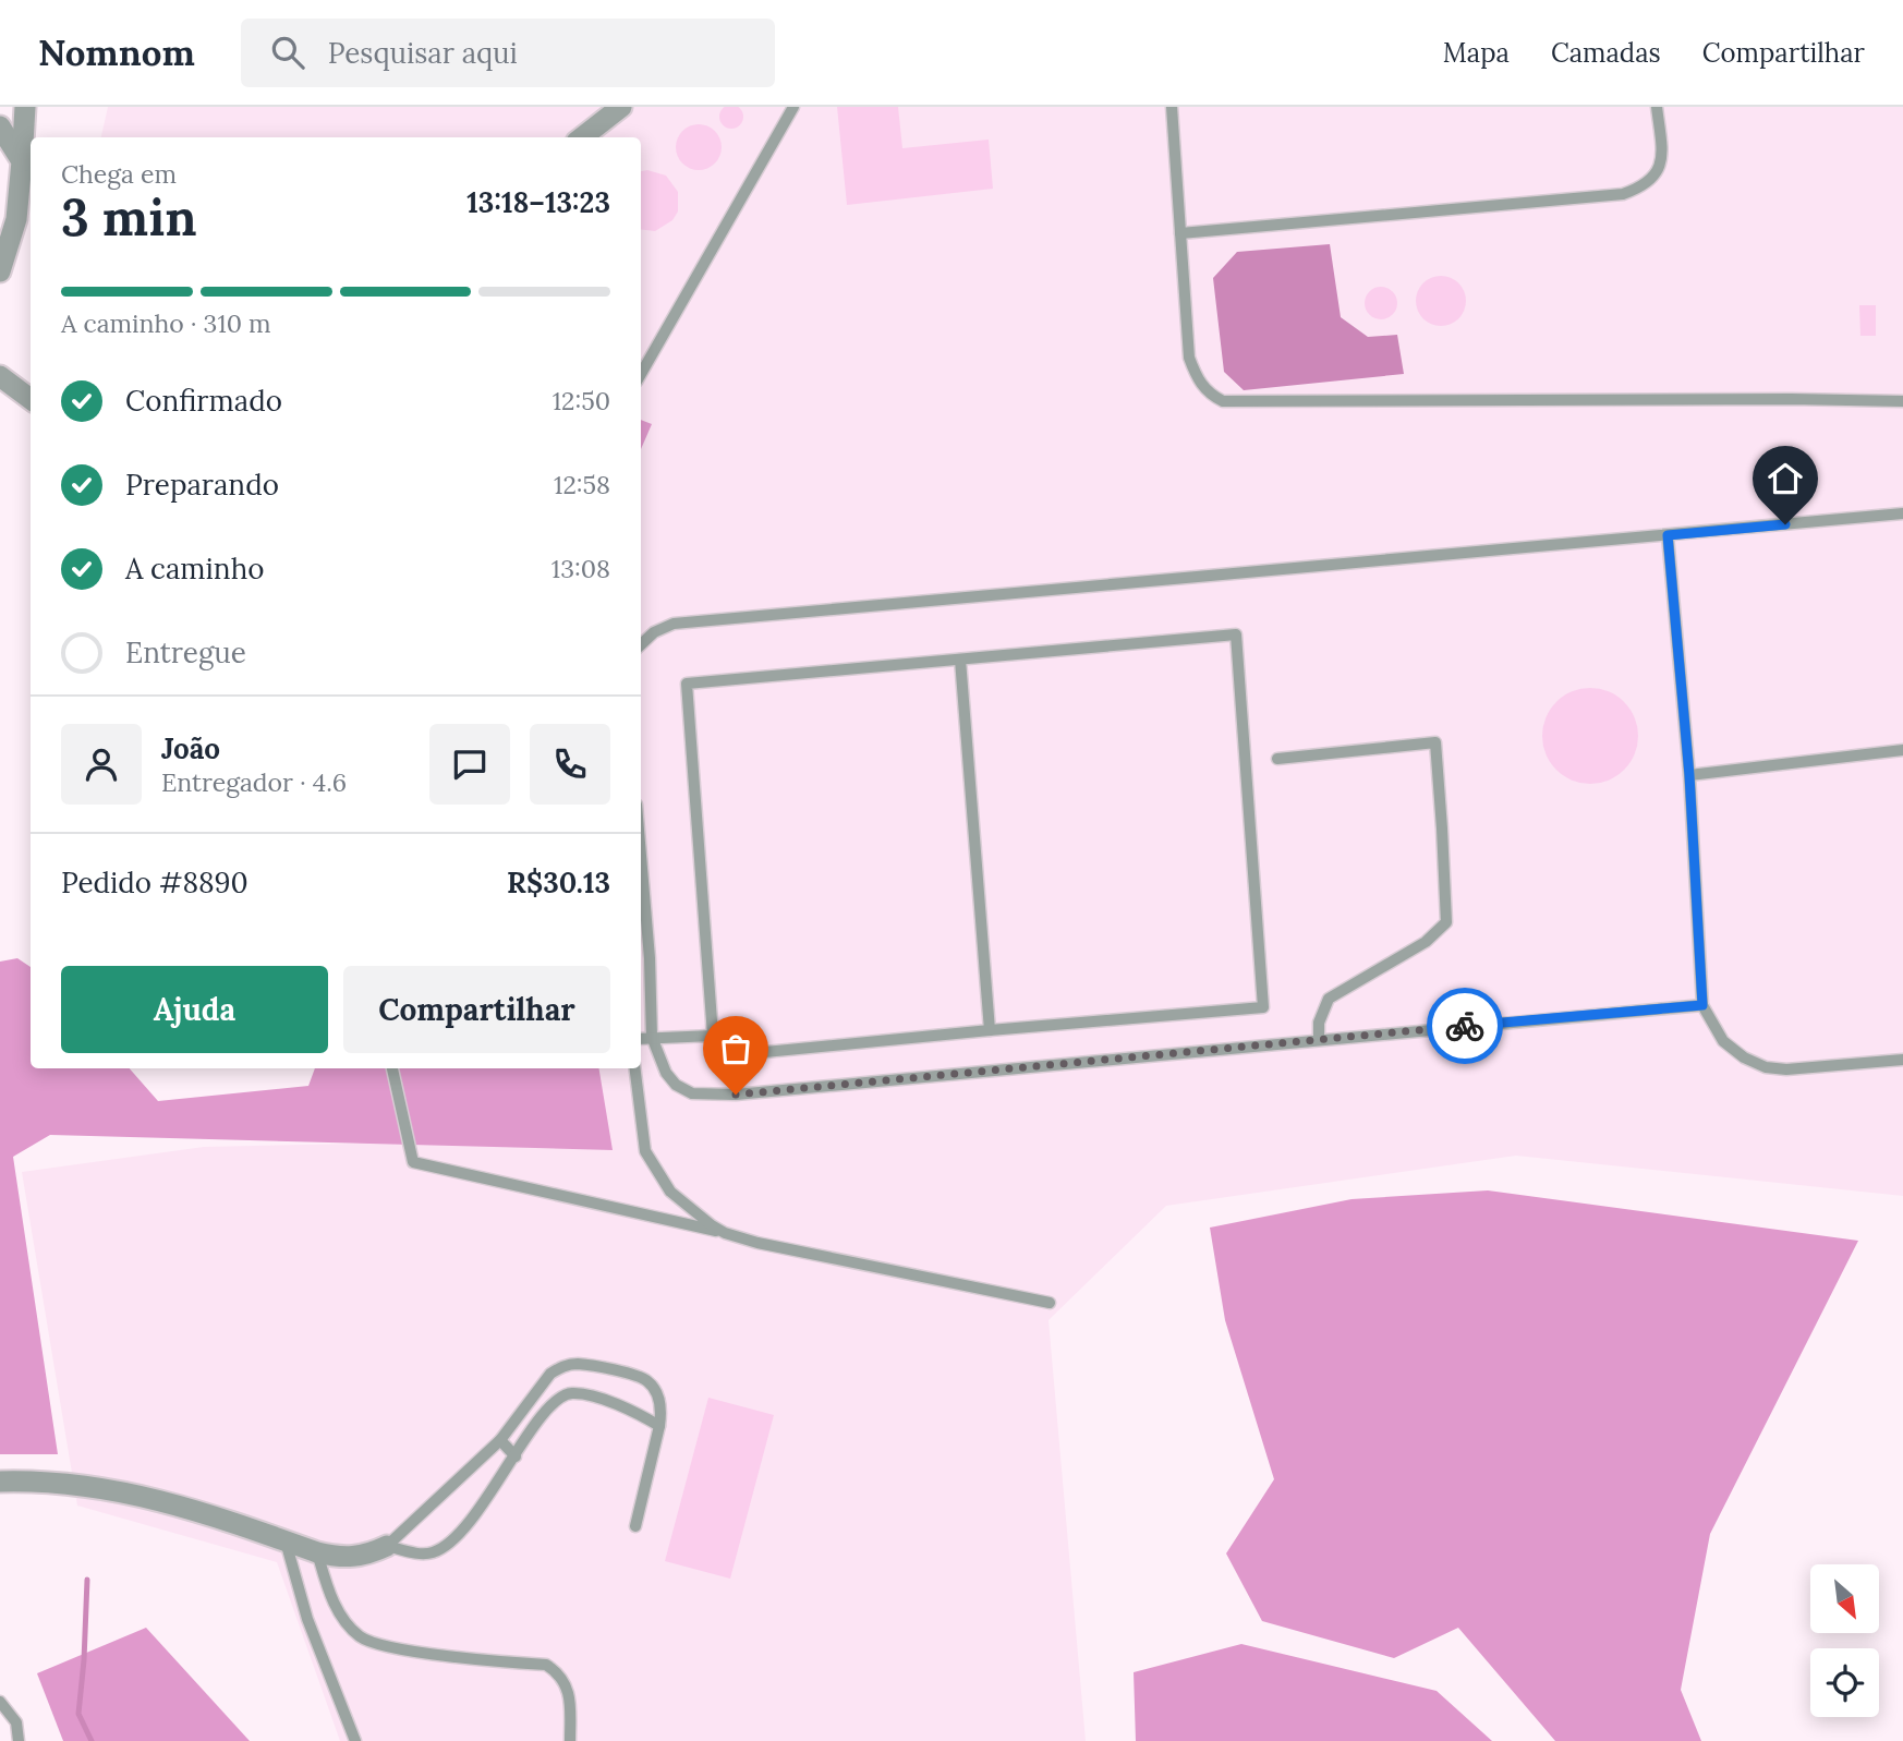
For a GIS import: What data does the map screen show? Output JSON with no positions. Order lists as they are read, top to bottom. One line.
{"north":"bottom right","page":{"header":"Nomnom","search":"Pesquisar aqui","nav":["Mapa","Camadas","Compartilhar"],"heading":["3 min","Chega em","13:18–13:23"],"panel":["João","Entregador · 4.6","Pedido #8890","R$30.13"],"bar":"A caminho · 310 m","list":[["Confirmado","12:50"],["Preparando","12:58"],["A caminho","13:08"],"Entregue"],"buttons":["Ajuda","Compartilhar"]}}
